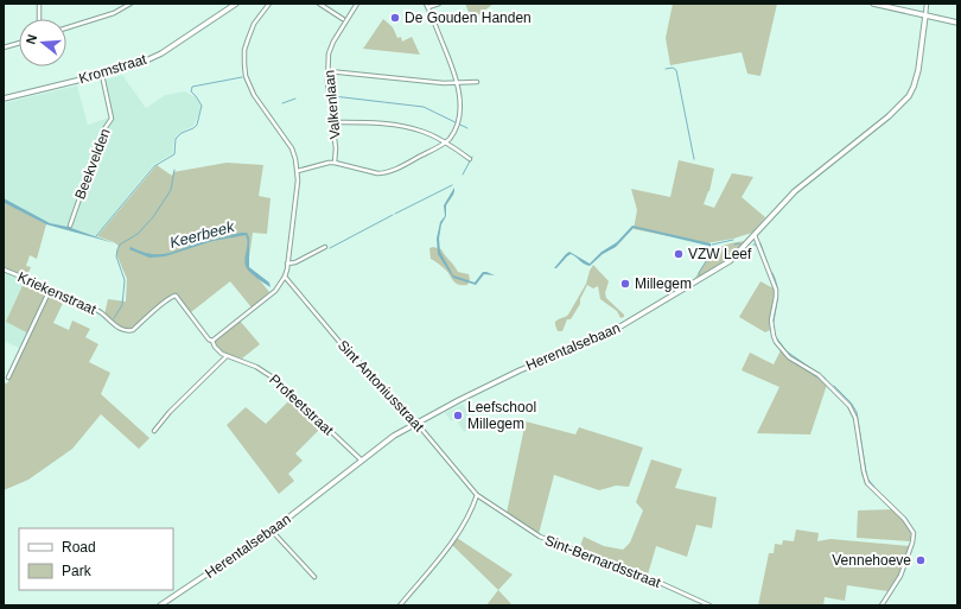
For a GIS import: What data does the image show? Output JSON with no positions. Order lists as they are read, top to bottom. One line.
{"streets":{"street":["Kromstraat","Valkenlaan","Beekvelden","Kriekenstraat","Herentalsebaan","Sint Antoniusstraat","Profeetstraat","Sint-Bernardsstraat"]},"crossings":[["Kromstraat","Beekvelden"],["Kriekenstraat","Profeetstraat"],["Herentalsebaan","Sint Antoniusstraat"],["Herentalsebaan","Profeetstraat"],["Sint Antoniusstraat","Sint-Bernardsstraat"]],"water":["Keerbeek"],"places":["De Gouden Handen","VZW Leef","Millegem","Leefschool Millegem","Vennehoeve"],"legend":["Road","Park"],"north":"left"}
